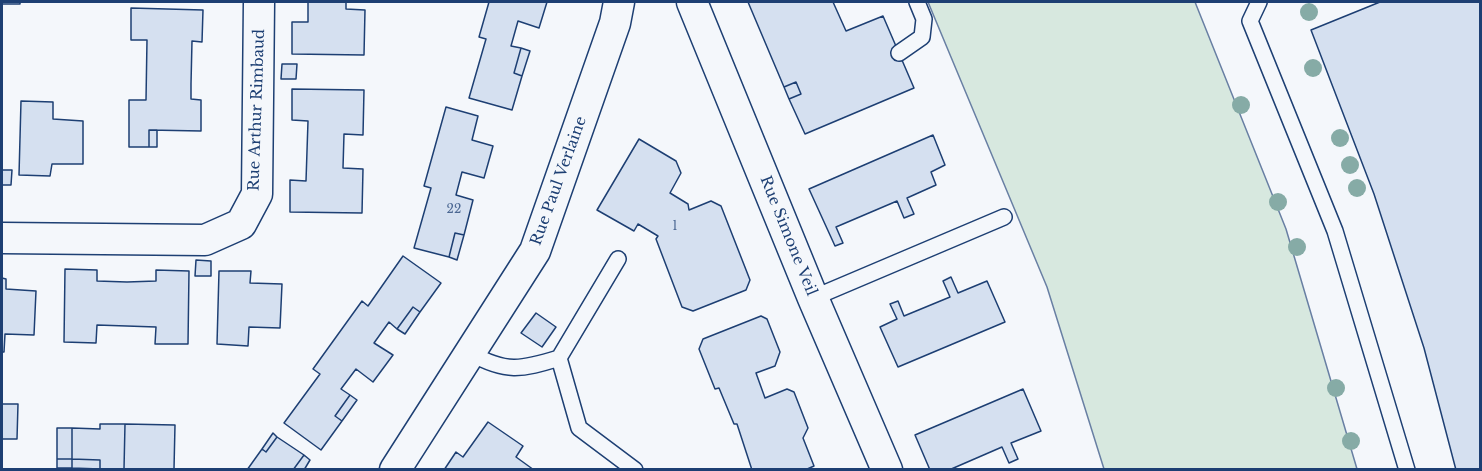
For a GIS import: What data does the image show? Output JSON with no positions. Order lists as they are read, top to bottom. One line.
{"streets":{"street":["Rue Arthur Rimbaud","Rue Paul Verlaine","Rue Simone Veil"]},"house_numbers":["22","1"]}
